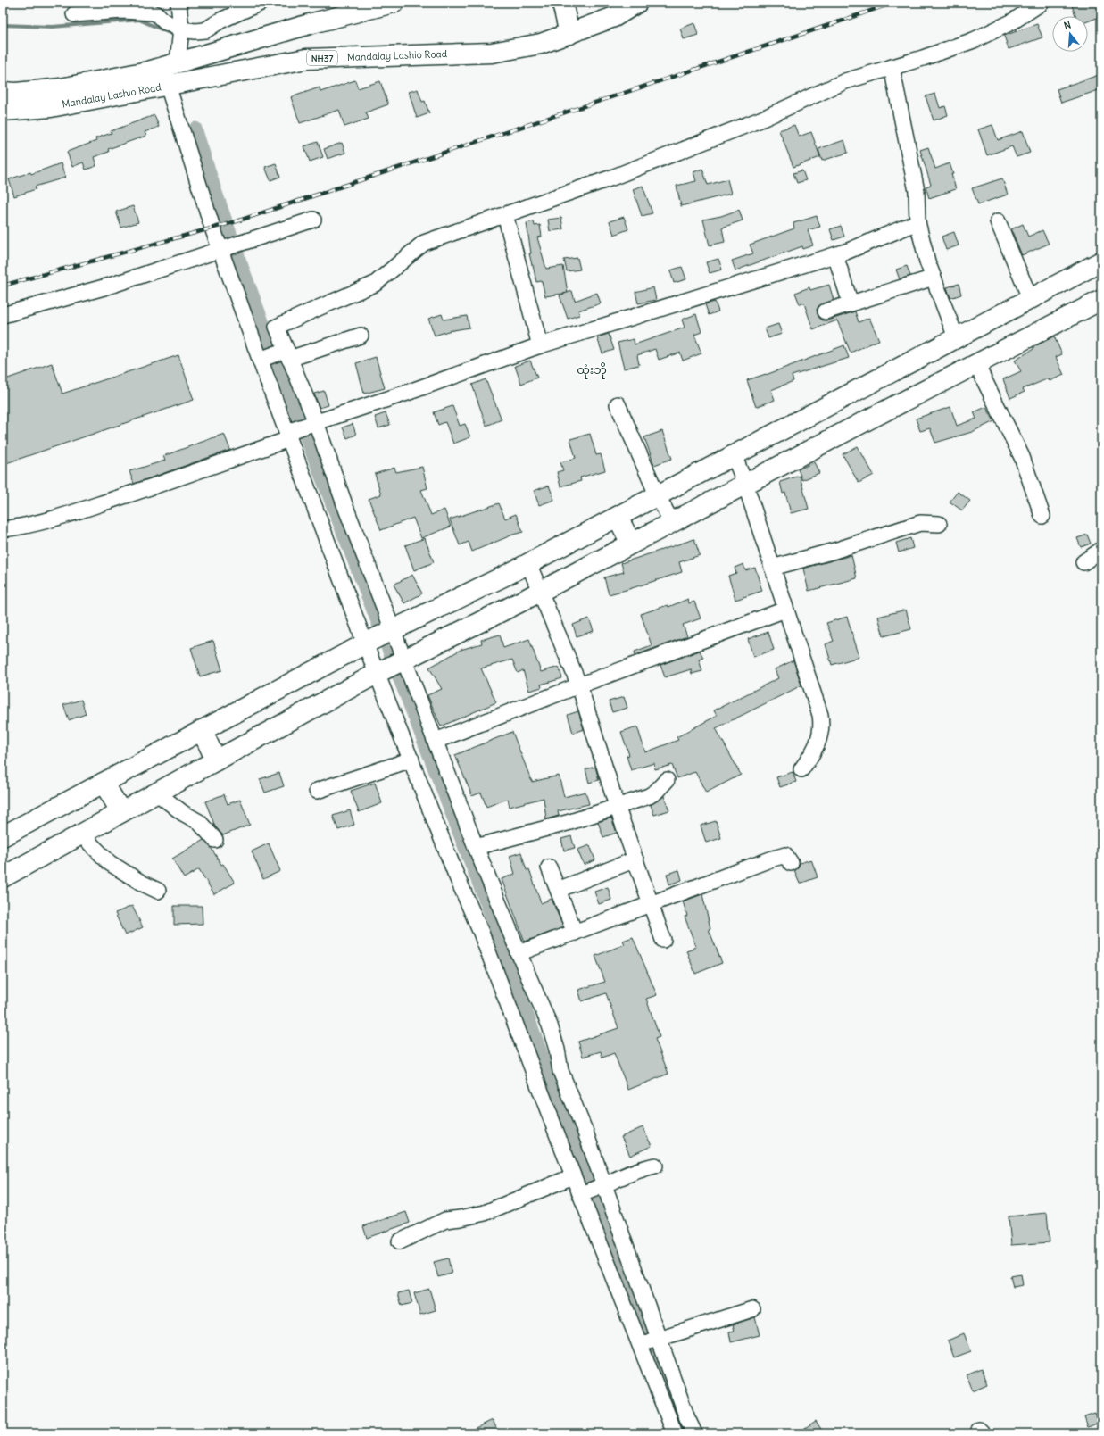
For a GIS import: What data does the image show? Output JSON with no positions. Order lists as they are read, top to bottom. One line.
{"streets":{"main road":["Mandalay Lashio Road","NH37"]},"districts":["ထုံးဘို"],"north":"top"}
